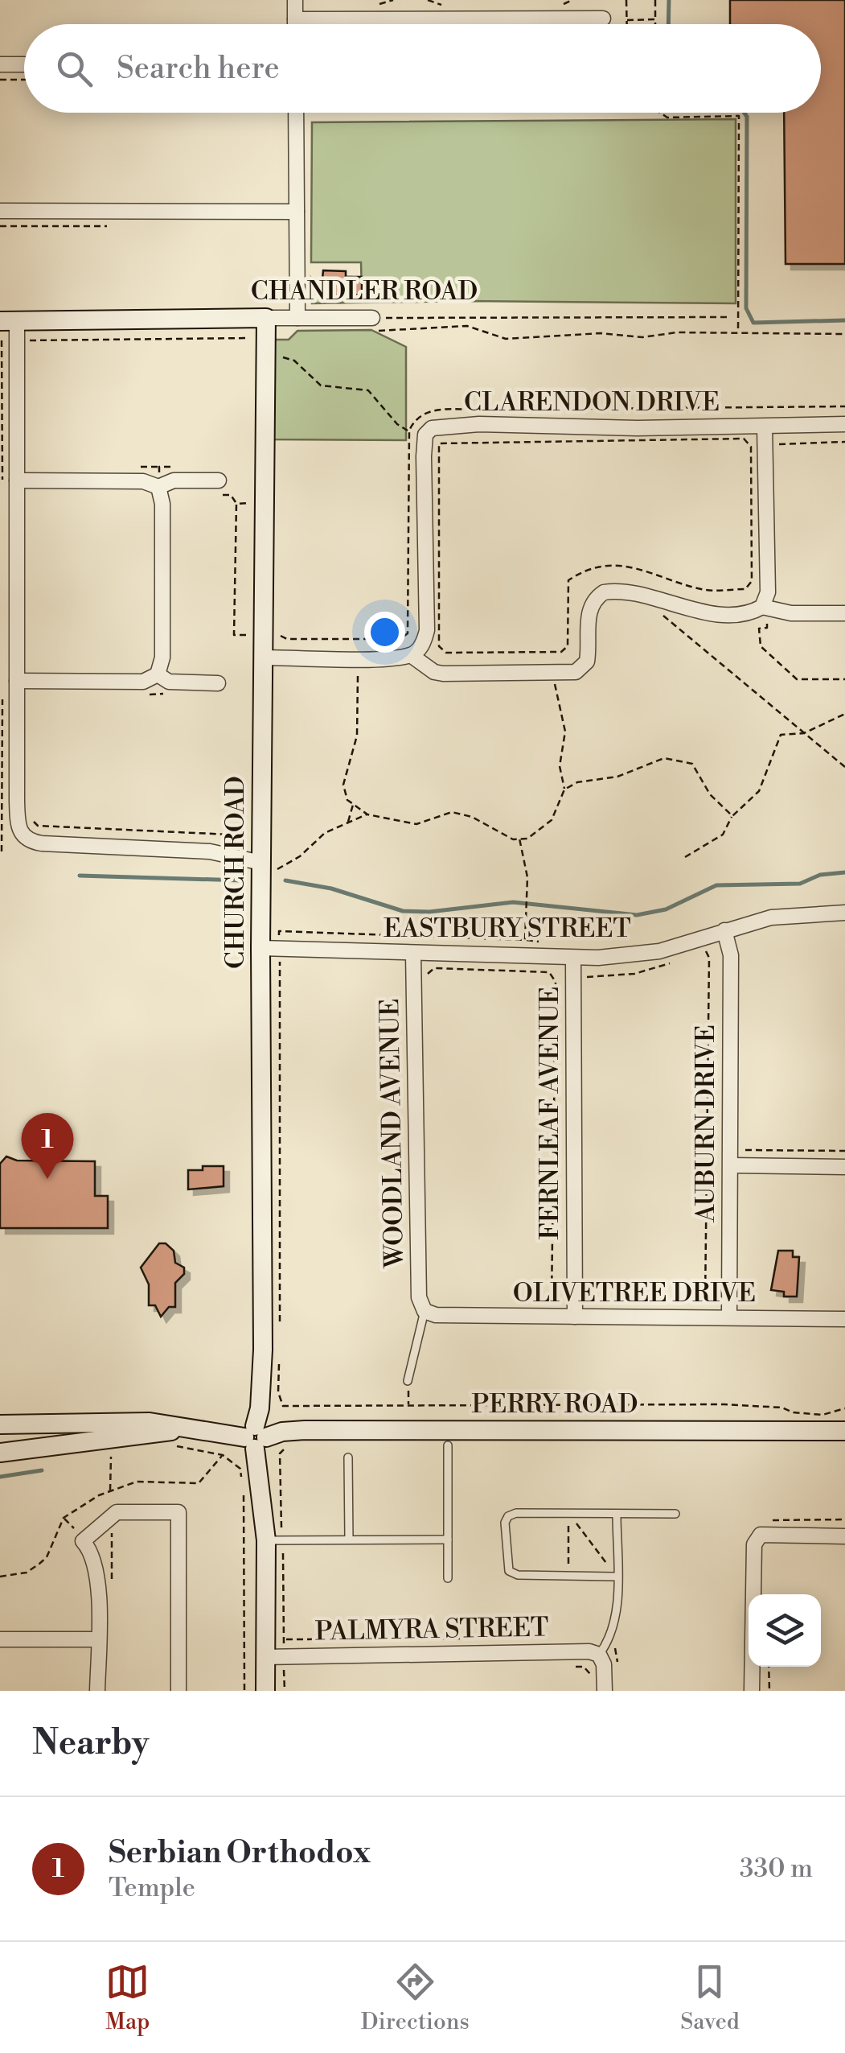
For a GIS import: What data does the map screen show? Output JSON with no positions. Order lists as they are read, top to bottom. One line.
{"streets":{"main road":["CHANDLER ROAD","CHURCH ROAD","PERRY ROAD"],"street":["CLARENDON DRIVE","EASTBURY STREET","FERNLEAF AVENUE","AUBURN DRIVE","WOODLAND AVENUE","OLIVETREE DRIVE","PALMYRA STREET"]},"crossings":[["CHANDLER ROAD","CHURCH ROAD"],["CHURCH ROAD","EASTBURY STREET"],["CHURCH ROAD","PERRY ROAD"],["CHURCH ROAD","PALMYRA STREET"],["EASTBURY STREET","FERNLEAF AVENUE"],["EASTBURY STREET","AUBURN DRIVE"],["EASTBURY STREET","WOODLAND AVENUE"],["FERNLEAF AVENUE","OLIVETREE DRIVE"],["AUBURN DRIVE","OLIVETREE DRIVE"],["WOODLAND AVENUE","OLIVETREE DRIVE"]],"page":{"search":"Search here","pins":"1","heading":"Nearby","list":[{"mark":"1","name":"Serbian Orthodox","note":"Temple","value":"330 m"}],"nav":["Map","Directions","Saved"]}}
